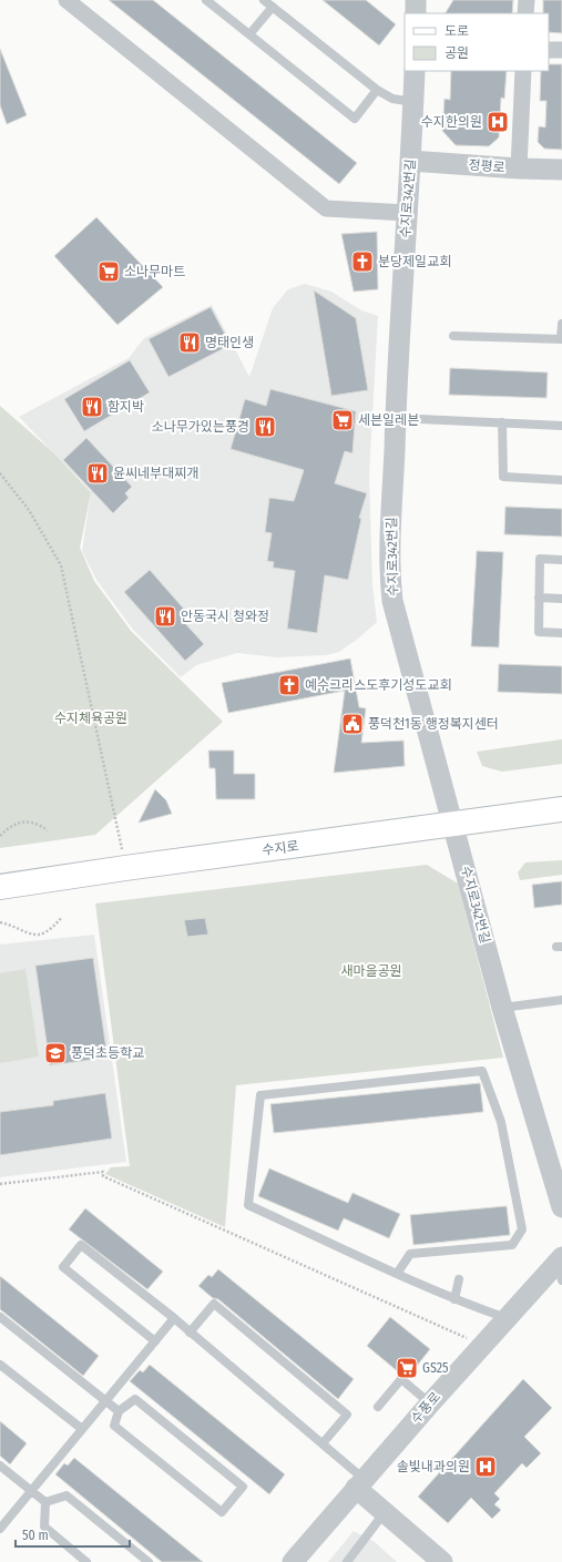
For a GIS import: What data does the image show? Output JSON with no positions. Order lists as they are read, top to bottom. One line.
{"streets":{"main road":["수지로"],"street":["정평로","수지로342번길","수풍로"]},"crossings":[["정평로","수지로342번길"],["수지로342번길","수지로"]],"parks":["수지체육공원","새마을공원"],"places":{"hospital":["수지한의원","솔빛내과의원"],"church":["분당제일교회","예수그리스도후기성도교회"],"supermarket":["소나무마트","세븐일레븐","GS25"],"restaurant":["명태인생","함지박","소나무가있는풍경","윤씨네부대찌개","안동국시 청와정"],"public building":["풍덕천1동 행정복지센터"],"school or university":["풍덕초등학교"]},"legend":["도로","공원"],"scale_bar":"50 m"}
